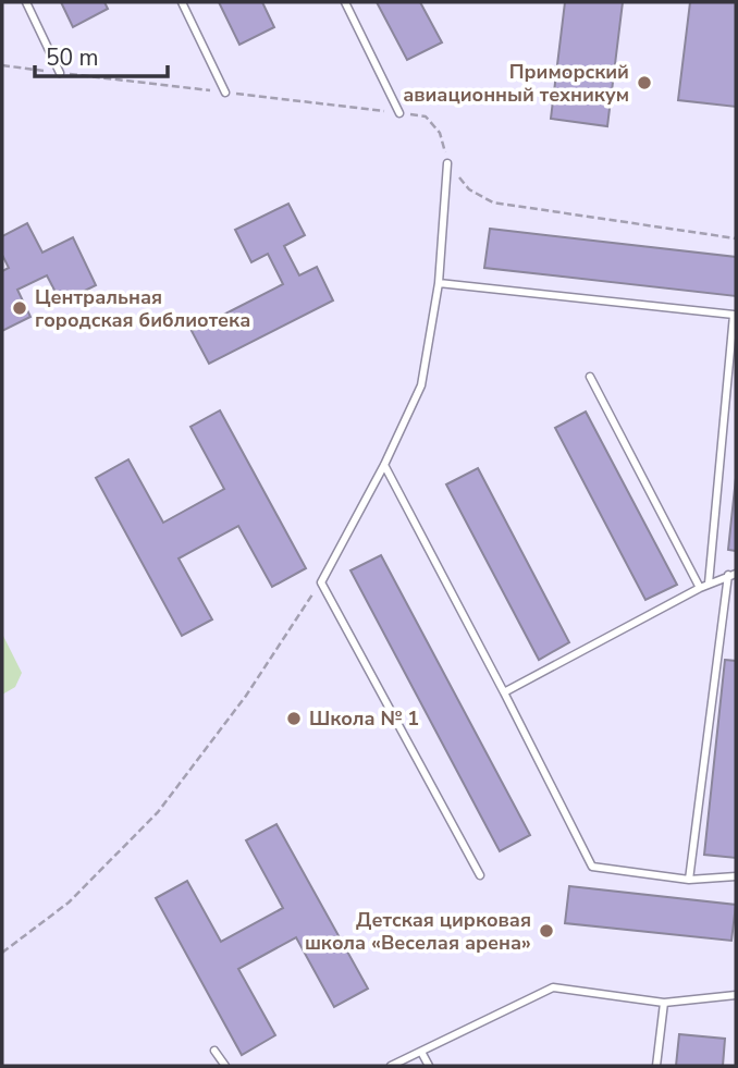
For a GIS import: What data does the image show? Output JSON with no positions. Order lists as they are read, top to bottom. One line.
{"places":["Приморский авиационный техникум","Центральная городская библиотека","Школа № 1","Детская цирковая школа «Веселая арена»"],"scale_bar":"50 m"}
